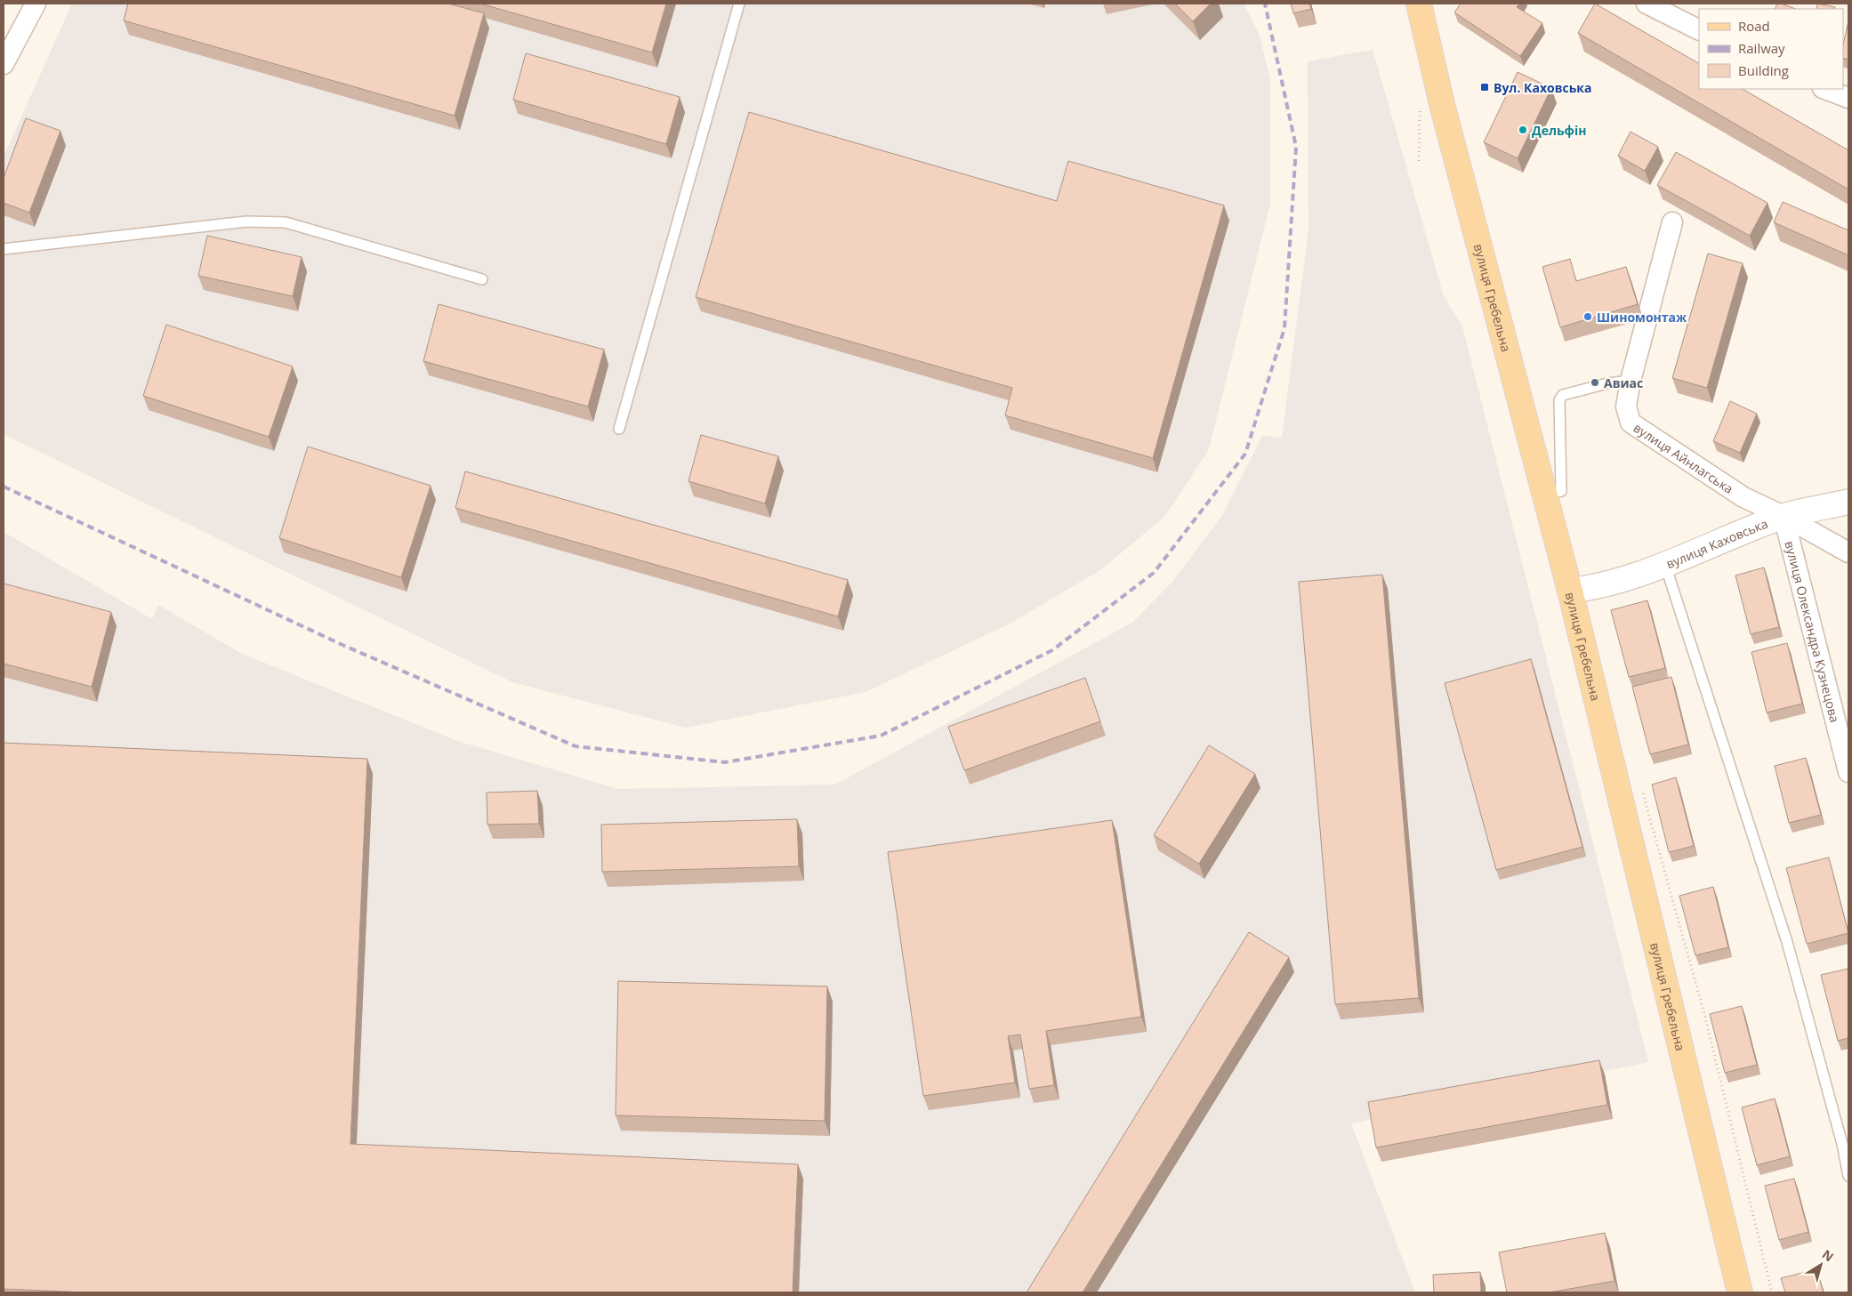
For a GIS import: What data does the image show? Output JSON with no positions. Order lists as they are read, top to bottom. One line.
{"streets":{"main road":["вулиця Гребельна"],"street":["вулиця Айнлагська","вулиця Каховська","вулиця Олександра Кузнецова"]},"crossings":[["вулиця Гребельна","вулиця Каховська"],["вулиця Айнлагська","вулиця Каховська"],["вулиця Айнлагська","вулиця Олександра Кузнецова"],["вулиця Каховська","вулиця Олександра Кузнецова"]],"places":{"transit":["Вул. Каховська"],"other":["Дельфін","Шиномонтаж","Авиас"]},"legend":["Road","Railway","Building"],"north":"top right"}
